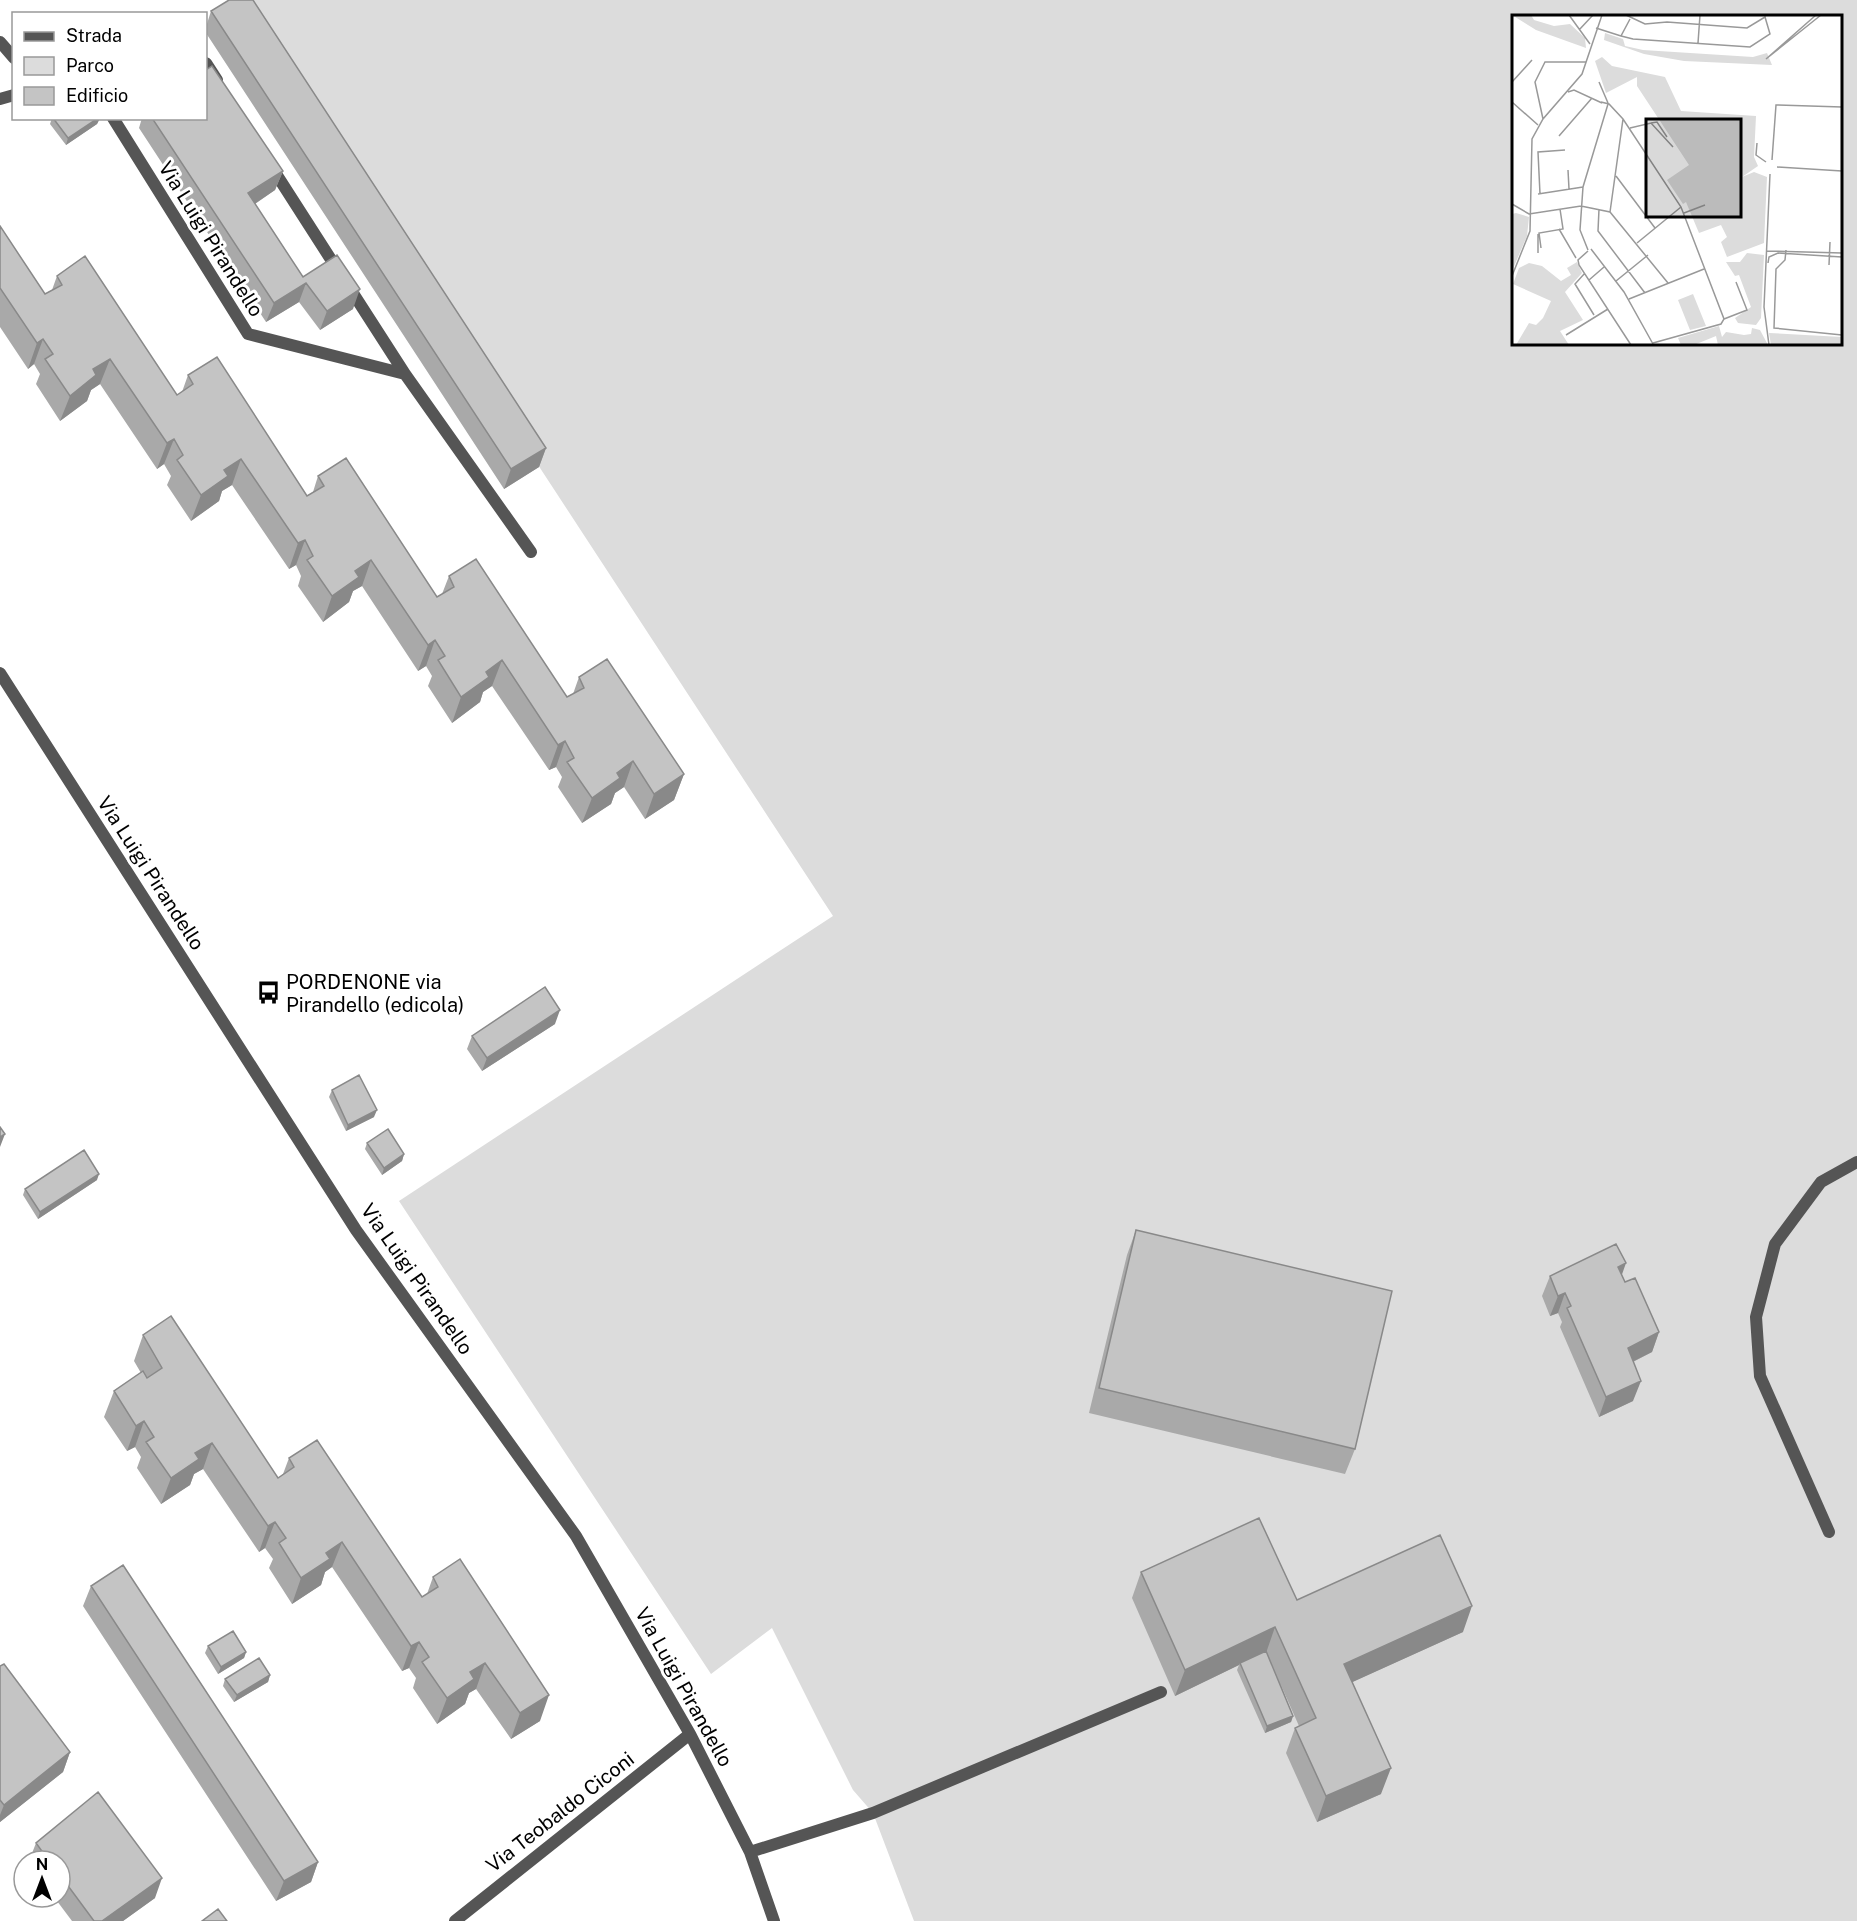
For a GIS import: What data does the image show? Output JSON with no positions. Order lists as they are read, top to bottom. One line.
{"streets":{"street":["Via Luigi Pirandello","Via Teobaldo Ciconi"]},"crossings":[["Via Luigi Pirandello","Via Teobaldo Ciconi"]],"places":{"bus stop":["PORDENONE via Pirandello (edicola)"]},"legend":["Strada","Parco","Edificio"],"north":"top"}
